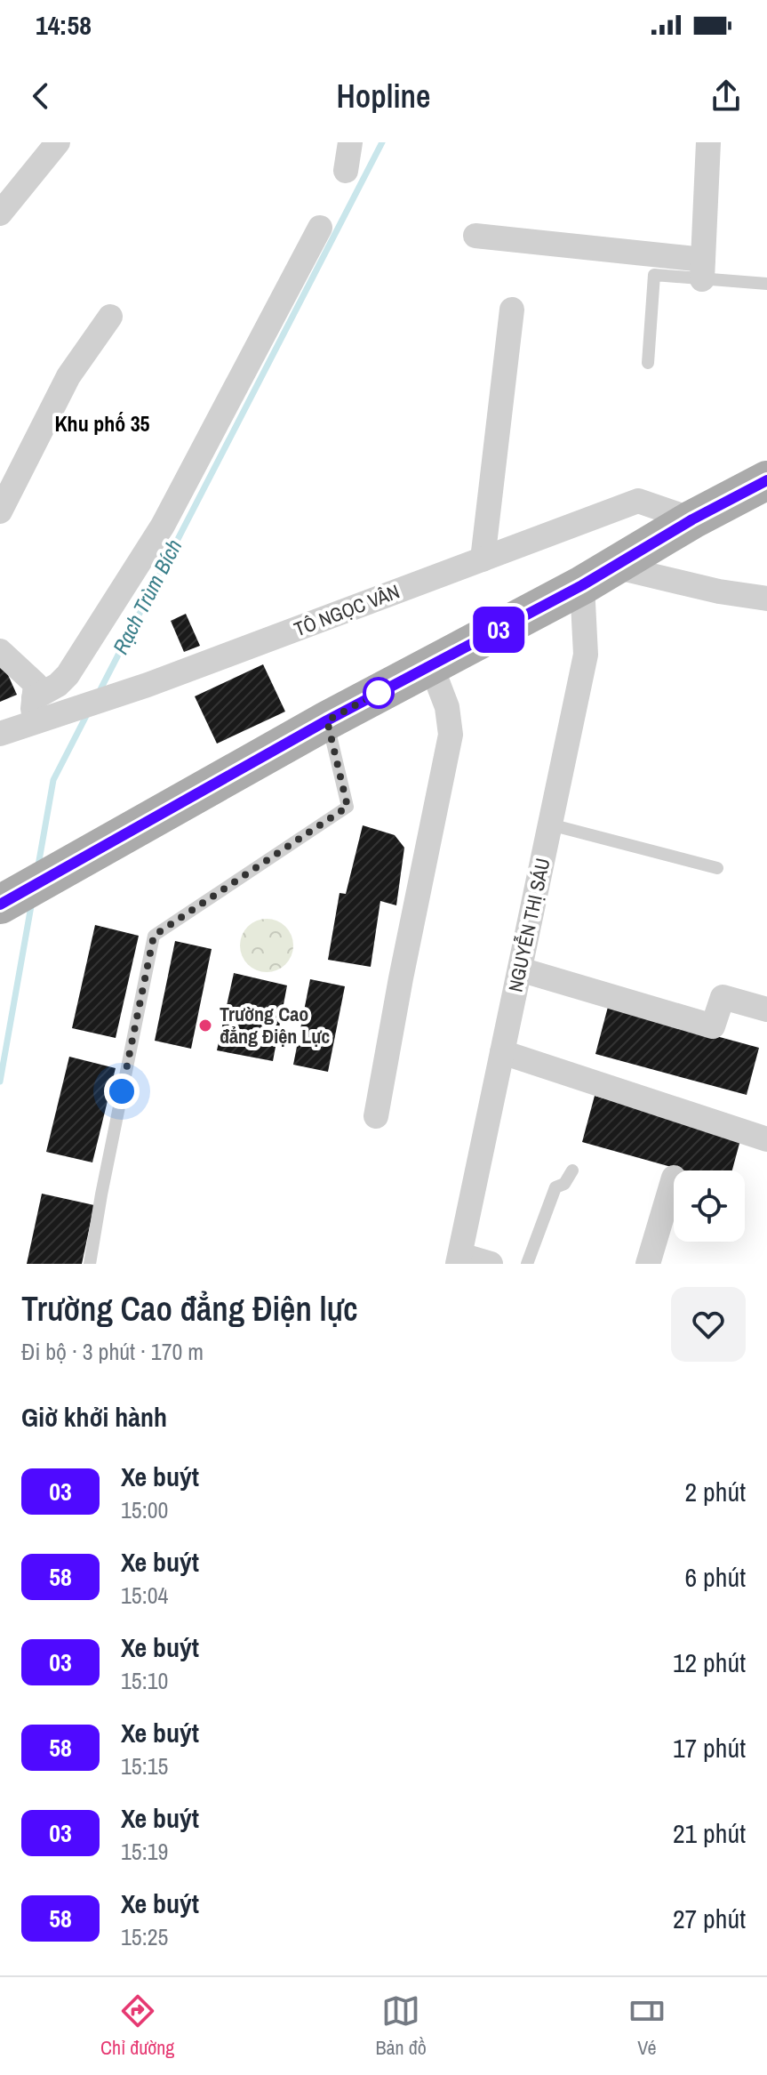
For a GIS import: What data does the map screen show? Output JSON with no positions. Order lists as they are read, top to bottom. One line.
{"streets":{"street":["TÔ NGỌC VÂN","NGUYỄN THỊ SÁU"]},"districts":["Khu phố 35"],"water":["Rạch Trùm Bích"],"places":["Trường Cao đẳng Điện Lực"],"lines":["bus line 03"],"page":{"status":"14:58","header":"Hopline","on_map":"03","heading":[["Trường Cao đẳng Điện lực","Đi bộ · 3 phút · 170 m"],"Giờ khởi hành"],"list":[{"mark":"03","name":"Xe buýt","note":"15:00","value":"2 phút"},{"mark":"58","name":"Xe buýt","note":"15:04","value":"6 phút"},{"mark":"03","name":"Xe buýt","note":"15:10","value":"12 phút"},{"mark":"58","name":"Xe buýt","note":"15:15","value":"17 phút"},{"mark":"03","name":"Xe buýt","note":"15:19","value":"21 phút"},{"mark":"58","name":"Xe buýt","note":"15:25","value":"27 phút"}],"tabs":["Chỉ đường","Bản đồ","Vé"]}}
